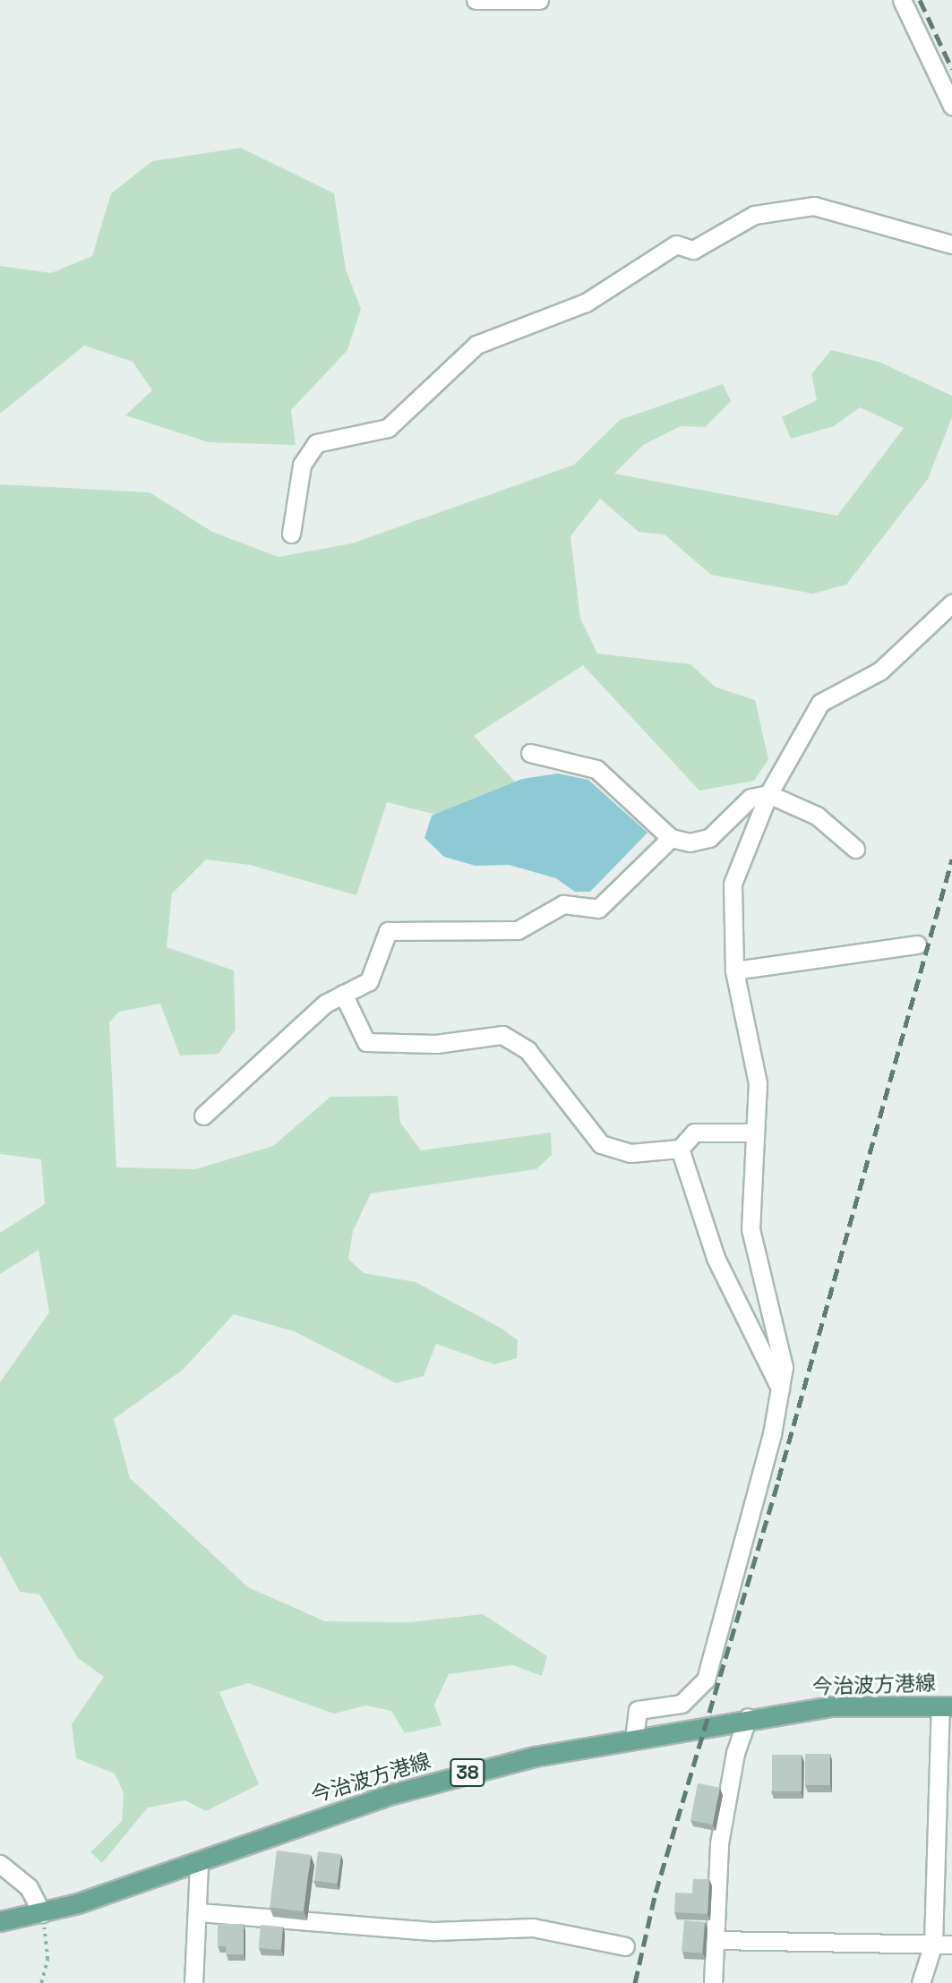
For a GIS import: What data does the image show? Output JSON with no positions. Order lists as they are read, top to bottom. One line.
{"streets":{"main road":["今治波方港線","38"]}}
